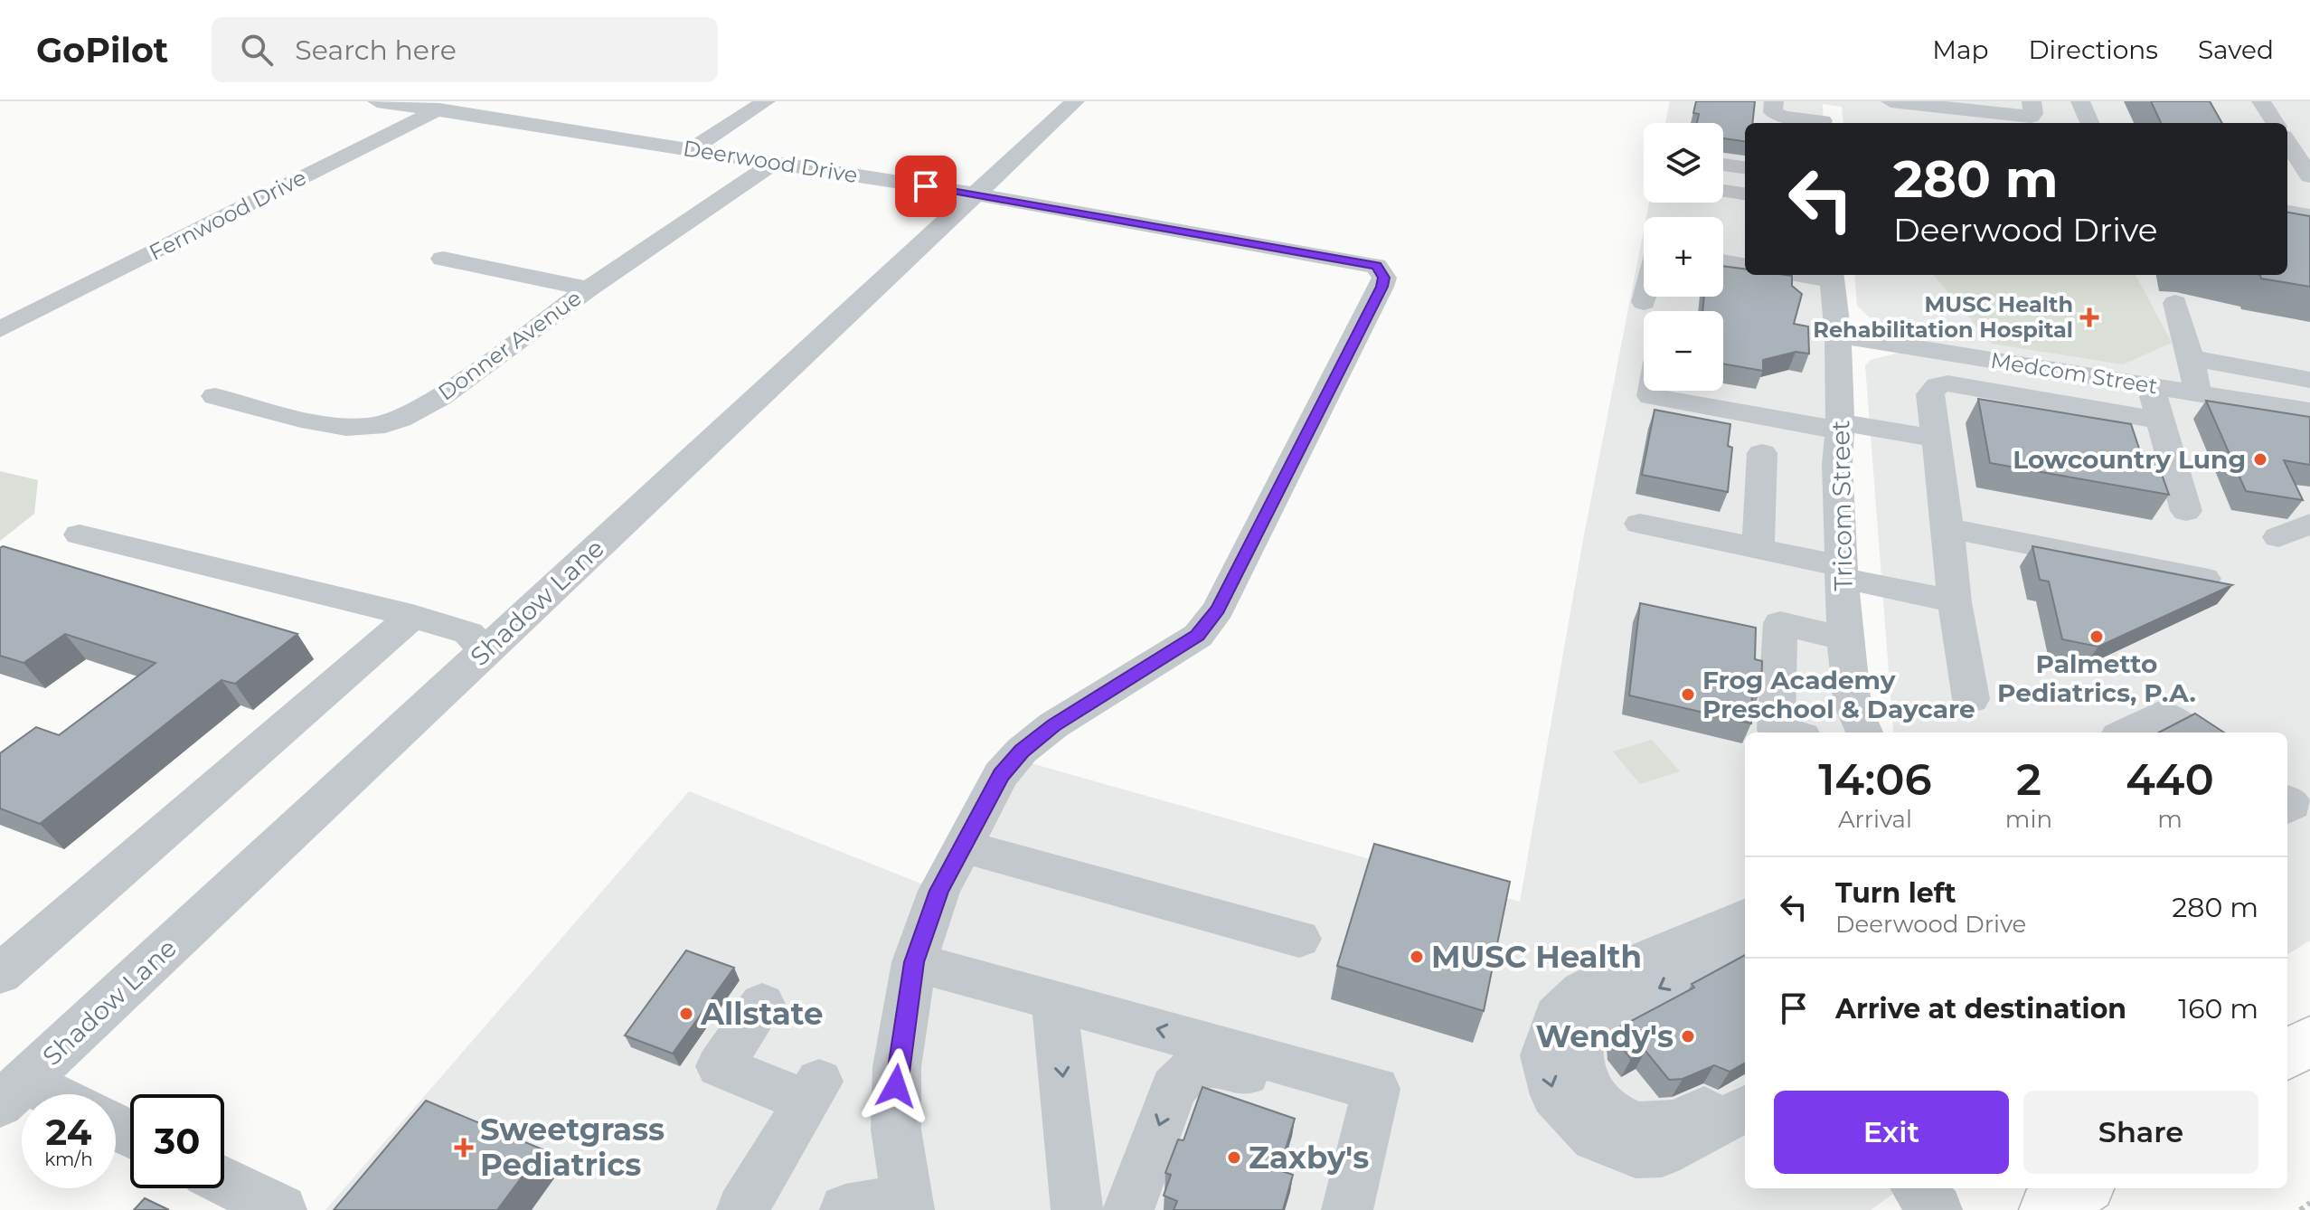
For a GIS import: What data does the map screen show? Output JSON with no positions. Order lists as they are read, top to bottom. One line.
{"streets":{"street":["Deerwood Drive","Fernwood Drive","Donner Avenue","Medcom Street","Tricom Street","Shadow Lane"]},"crossings":[["Deerwood Drive","Fernwood Drive"],["Deerwood Drive","Donner Avenue"],["Deerwood Drive","Shadow Lane"],["Medcom Street","Tricom Street"]],"places":{"health":["MUSC Health Rehabilitation Hospital","Sweetgrass Pediatrics"],"other":["Lowcountry Lung","Palmetto Pediatrics, P.A.","Frog Academy Preschool & Daycare","MUSC Health","Allstate","Wendy's","Zaxby's"]},"page":{"header":"GoPilot","search":"Search here","nav":["Map","Directions","Saved"],"map_buttons":["+","−"],"turn":["280 m","Deerwood Drive"],"eta":["14:06","Arrival","2","min","440","m"],"list":[{"name":"Turn left","note":"Deerwood Drive","value":"280 m"},{"name":"Arrive at destination","value":"160 m"}],"buttons":["Exit","Share"],"speed":"24 km/h","limit":"30"}}
